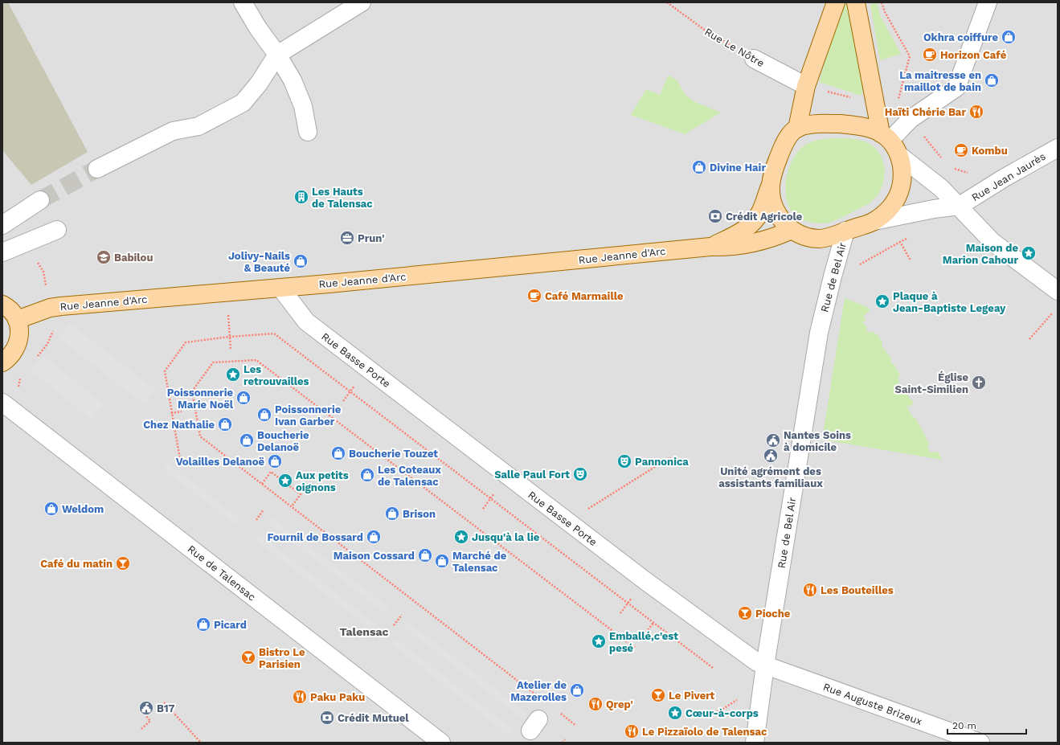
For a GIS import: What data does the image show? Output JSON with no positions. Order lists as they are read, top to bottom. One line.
{"streets":{"main road":["Rue Jeanne d'Arc"],"street":["Rue Le Nôtre","Rue Jean Jaurès","Rue de Bel Air","Rue Basse Porte","Rue de Talensac","Rue Auguste Brizeux"]},"crossings":[["Rue Jeanne d'Arc","Rue Basse Porte"],["Rue de Bel Air","Rue Basse Porte"],["Rue de Bel Air","Rue Auguste Brizeux"],["Rue Basse Porte","Rue Auguste Brizeux"]],"districts":["Talensac"],"places":{"shop":["Okhra coiffure","La maitresse en maillot de bain","Divine Hair","Jolivy-Nails & Beauté","Poissonnerie Marie Noël","Poissonnerie Ivan Garber","Chez Nathalie","Boucherie Delanoë","Boucherie Touzet","Volailles Delanoë","Les Coteaux de Talensac","Weldom","Brison","Fournil de Bossard","Maison Cossard","Marché de Talensac","Picard","Atelier de Mazerolles"],"cafe":["Horizon Café","Kombu","Café Marmaille"],"restaurant":["Haïti Chérie Bar","Les Bouteilles","Paku Paku","Qrep'","Le Pizzaïolo de Talensac"],"building":["Les Hauts de Talensac"],"bank":["Crédit Agricole","Crédit Mutuel"],"office":["Prun'"],"place":["Maison de Marion Cahour","Plaque à Jean-Baptiste Legeay","Les retrouvailles","Aux petits oignons","Jusqu'à la lie","Emballé,c'est pesé","Cœur-à-corps"],"school or university":["Babilou"],"church":["Église Saint-Similien"],"public building":["Nantes Soins à domicile","Unité agrément des assistants familiaux","B17"],"theatre":["Pannonica","Salle Paul Fort"],"bar":["Café du matin","Pioche","Bistro Le Parisien","Le Pivert"]},"scale_bar":"20 m"}
